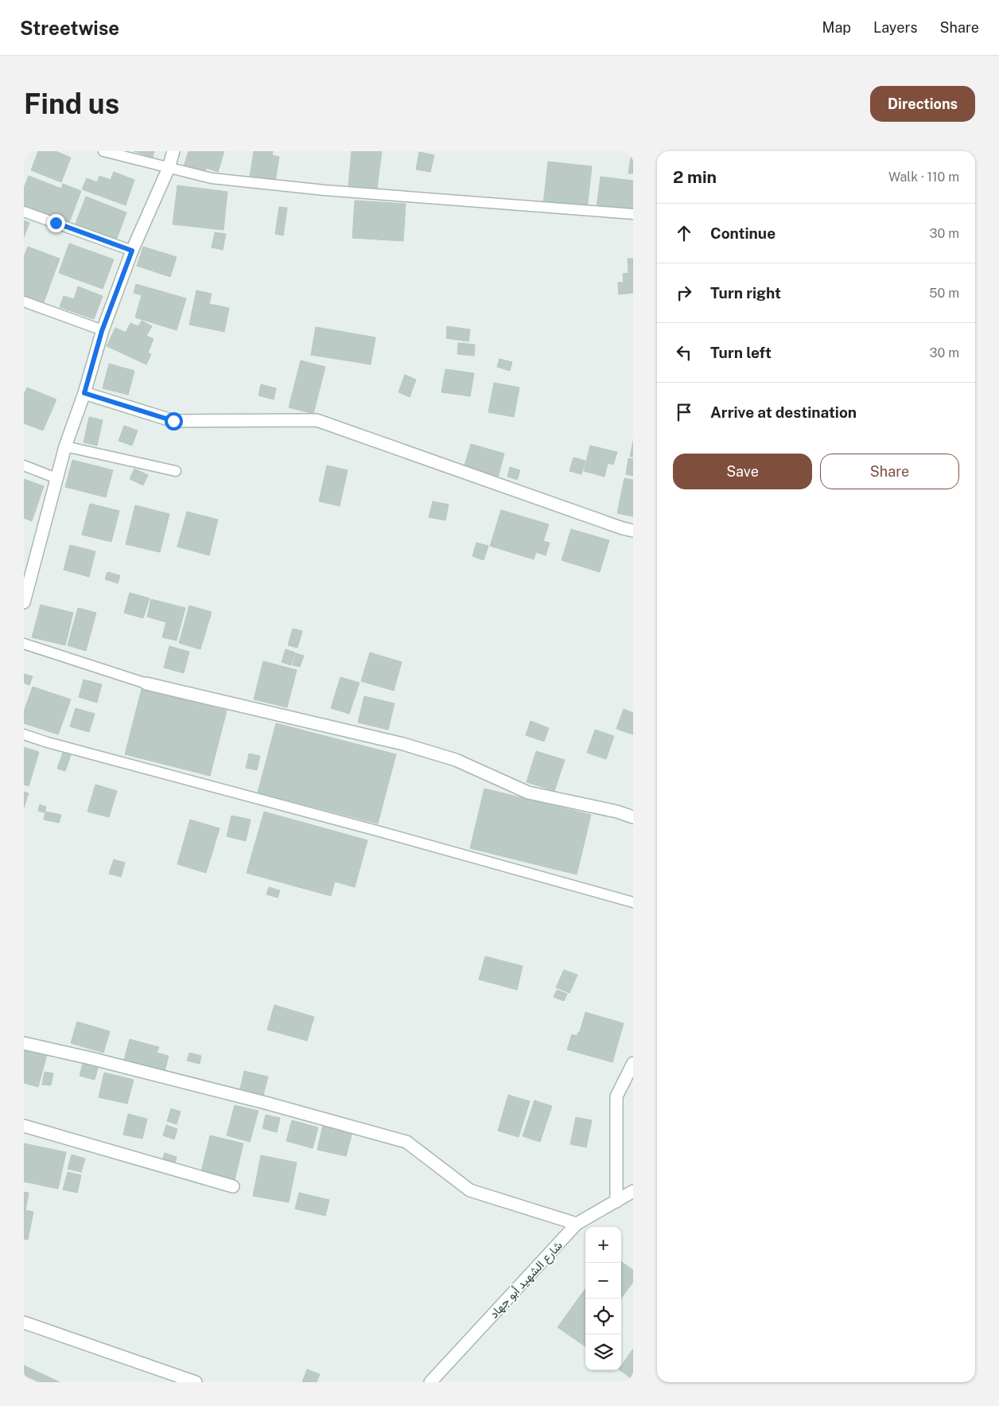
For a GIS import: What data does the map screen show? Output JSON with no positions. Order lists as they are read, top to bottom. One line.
{"streets":{"street":["شارع الشهيد أبو جهاد"]},"page":{"header":"Streetwise","nav":["Map","Layers","Share"],"buttons":["Directions",["Save","Share"]],"title":"Find us","heading":["2 min","Walk · 110 m"],"list":[["Continue","30 m"],["Turn right","50 m"],["Turn left","30 m"],"Arrive at destination"],"map_buttons":["+","−"]}}
